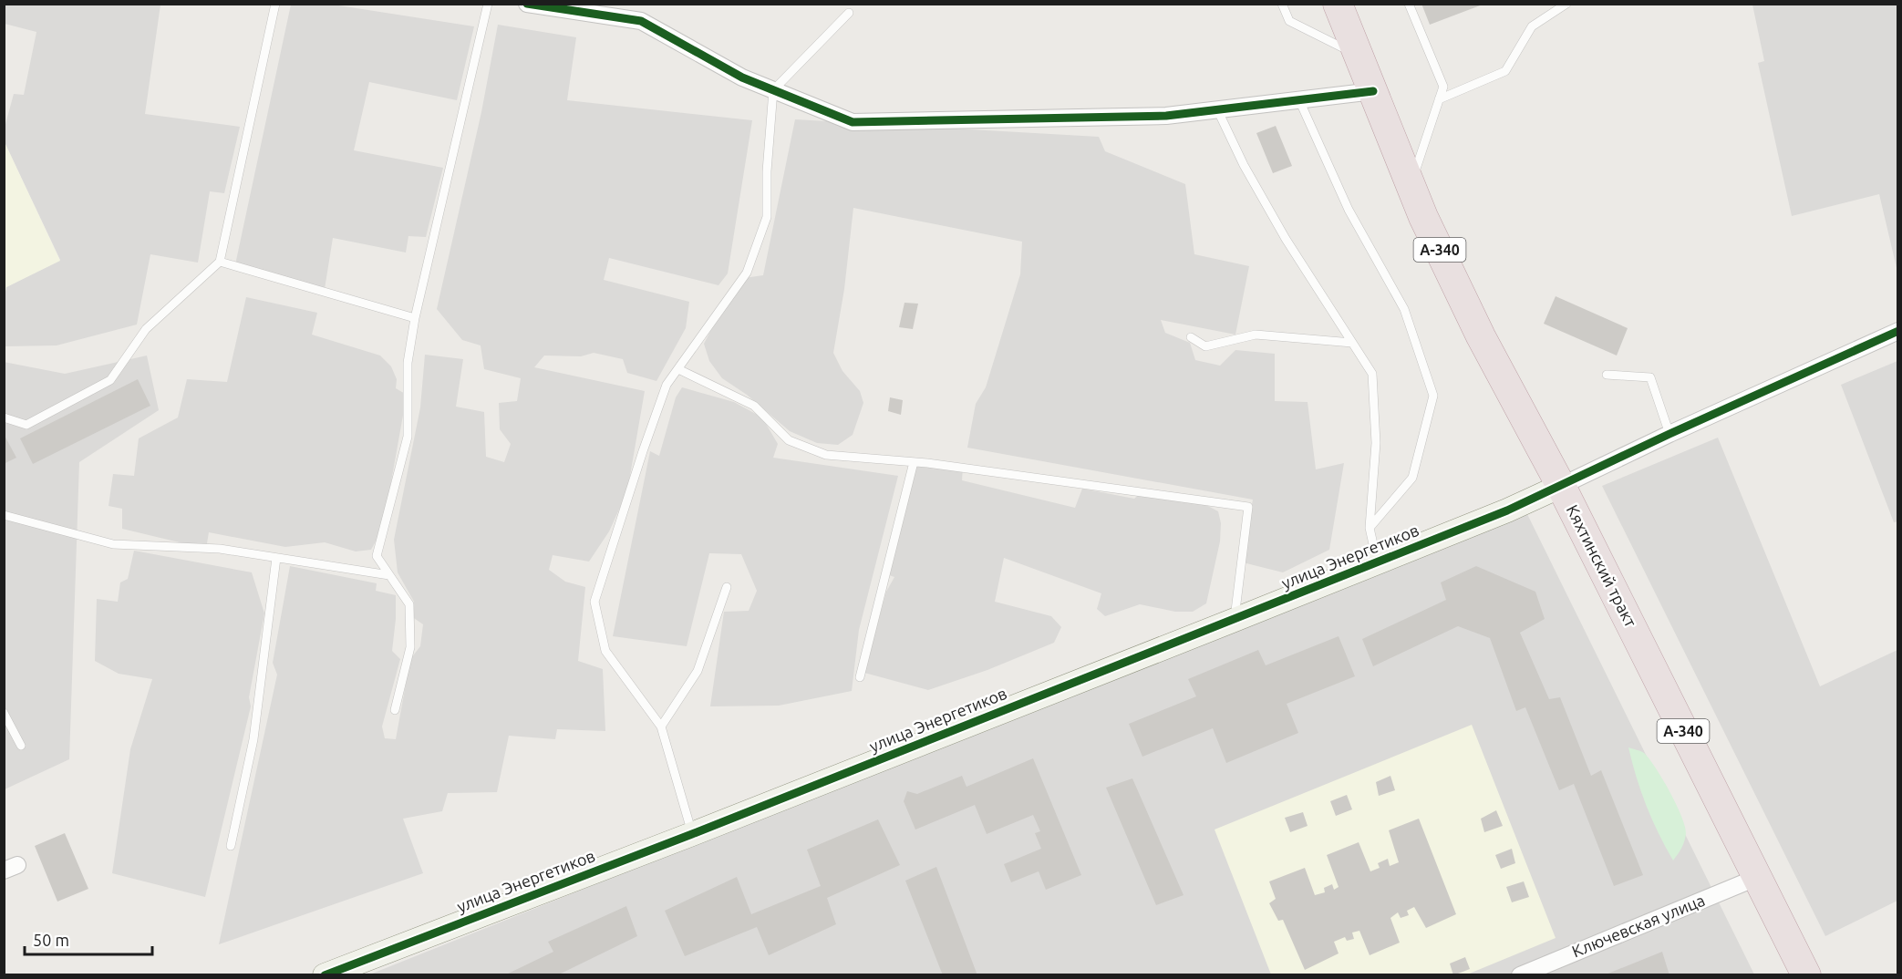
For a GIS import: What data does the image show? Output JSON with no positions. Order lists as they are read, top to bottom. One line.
{"streets":{"highway":["А-340","Кяхтинский тракт"],"street":["улица Энергетиков","Ключевская улица"]},"crossings":[["улица Энергетиков","Кяхтинский тракт"],["Кяхтинский тракт","Ключевская улица"]],"scale_bar":"50 m"}
